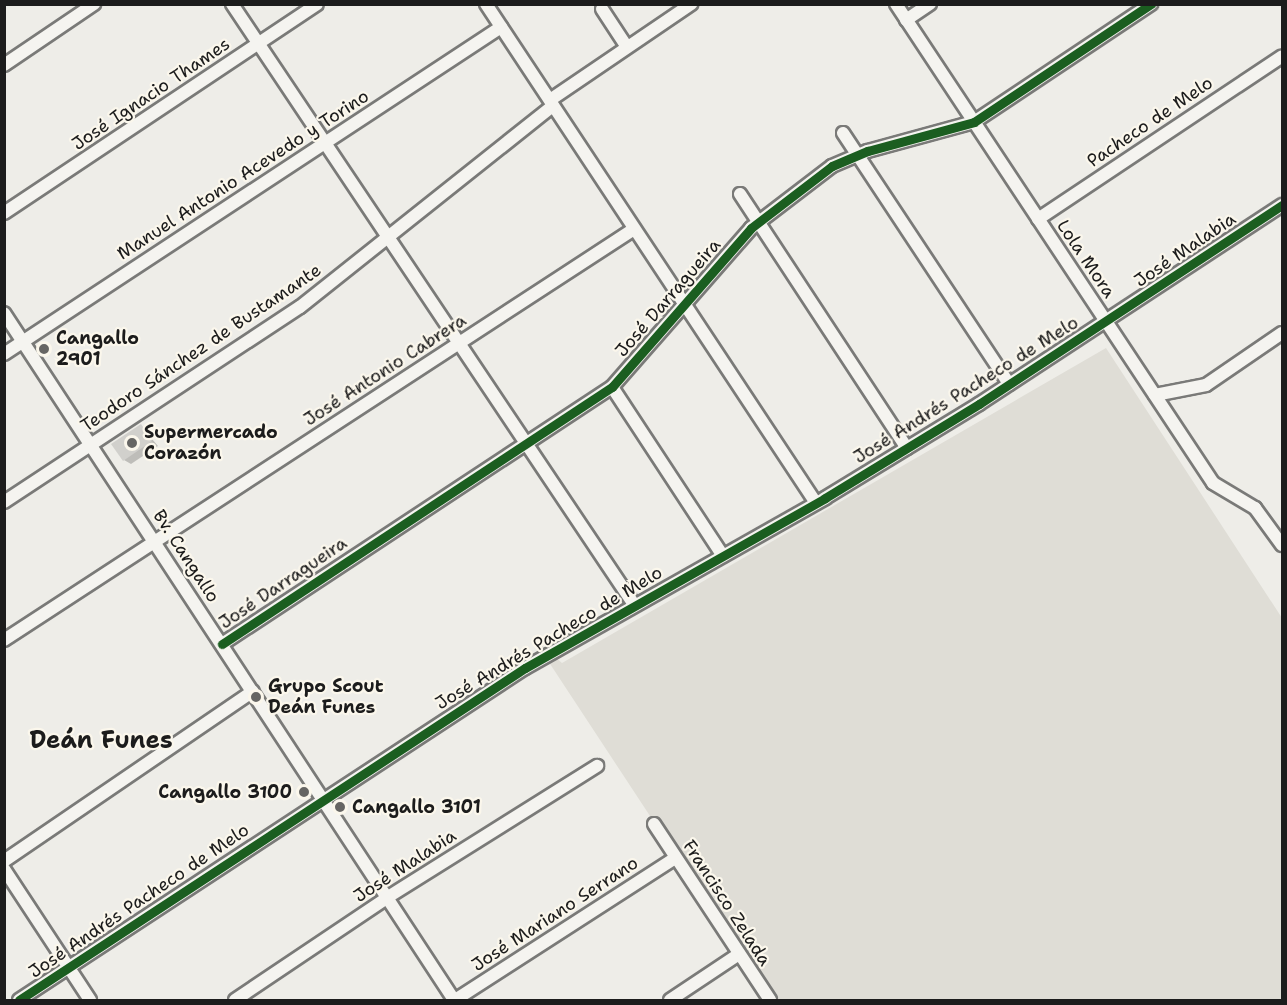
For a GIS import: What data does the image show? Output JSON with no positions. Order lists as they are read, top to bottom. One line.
{"streets":{"street":["José Ignacio Thames","Pacheco de Melo","Manuel Antonio Acevedo y Torino","José Malabia","Lola Mora","José Darragueira","Teodoro Sánchez de Bustamante","José Antonio Cabrera","José Andrés Pacheco de Melo","Bv. Cangallo","Francisco Zelada","José Mariano Serrano"]},"crossings":[["Pacheco de Melo","Lola Mora"],["Manuel Antonio Acevedo y Torino","Bv. Cangallo"],["José Malabia","Lola Mora"],["José Malabia","José Andrés Pacheco de Melo"],["José Malabia","Bv. Cangallo"],["Lola Mora","José Darragueira"],["Lola Mora","José Andrés Pacheco de Melo"],["José Darragueira","Bv. Cangallo"],["Teodoro Sánchez de Bustamante","Bv. Cangallo"],["José Antonio Cabrera","Bv. Cangallo"],["José Andrés Pacheco de Melo","Bv. Cangallo"],["Bv. Cangallo","José Mariano Serrano"],["Francisco Zelada","José Mariano Serrano"]],"districts":["Deán Funes"],"places":["Cangallo 2901","Supermercado Corazón","Grupo Scout Deán Funes","Cangallo 3100","Cangallo 3101"]}
